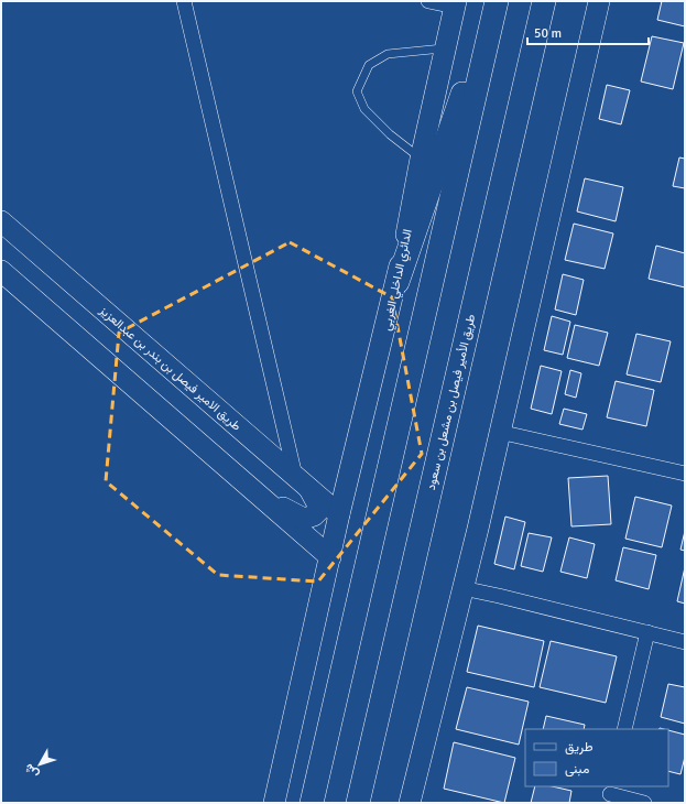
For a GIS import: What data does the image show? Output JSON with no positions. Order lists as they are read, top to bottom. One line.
{"streets":{"main road":["الدائري الداخلي الغربي","طريق الامير فيصل بن بندر بن عبدالعزيز","طريق الأمير فيصل بن مشعل بن سعود"]},"crossings":[["الدائري الداخلي الغربي","طريق الامير فيصل بن بندر بن عبدالعزيز"]],"legend":["طريق","مبنى"],"scale_bar":"50 m","north":"bottom left"}
